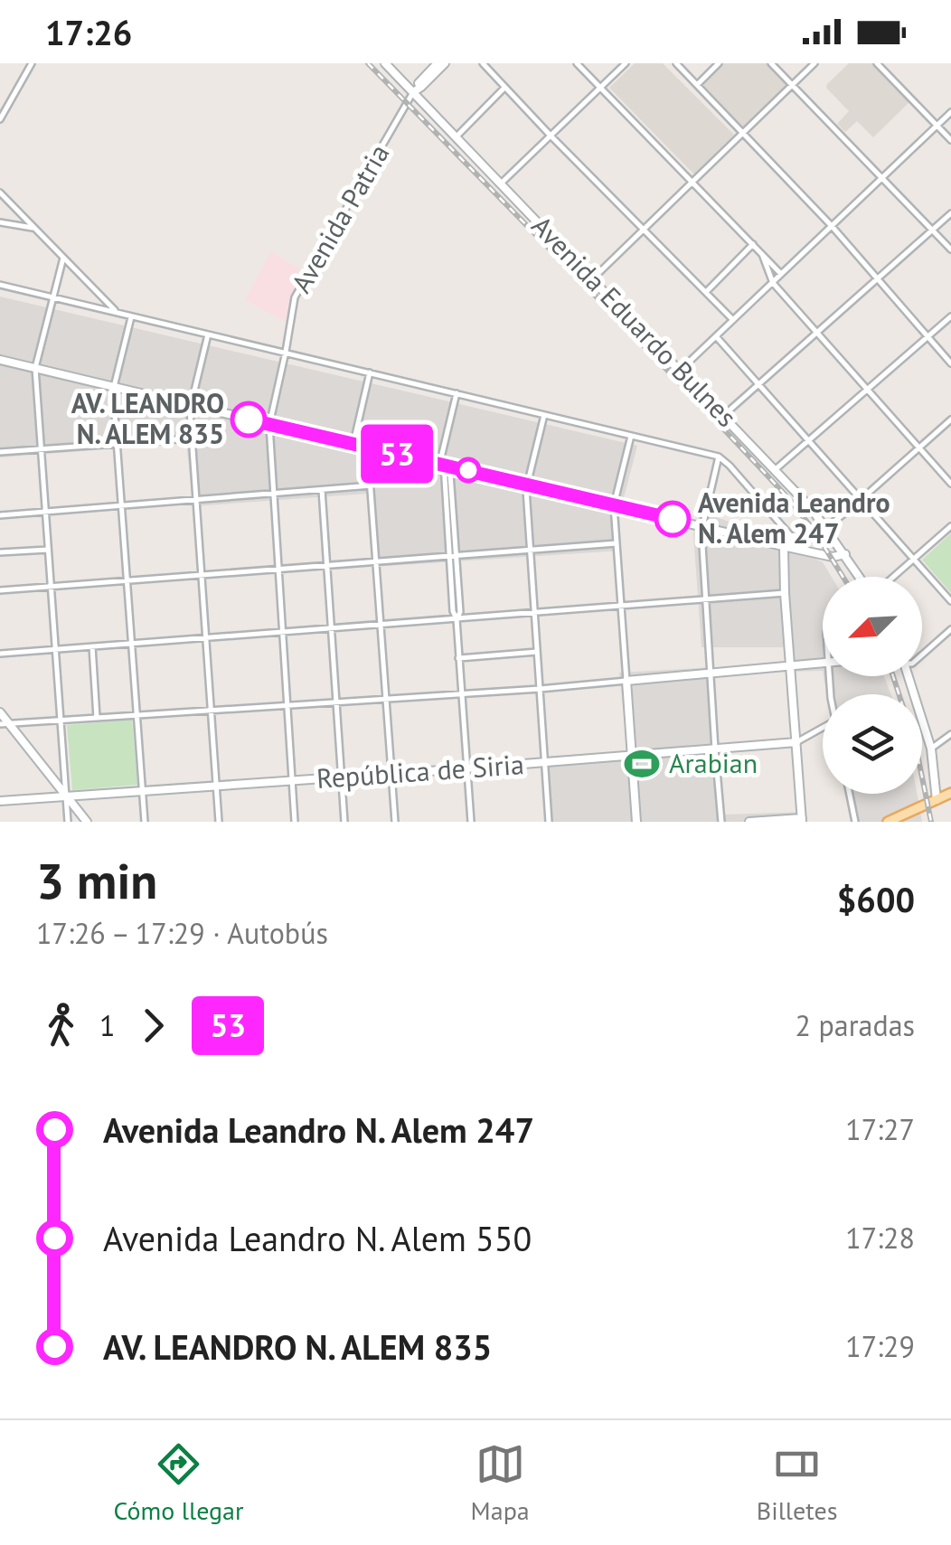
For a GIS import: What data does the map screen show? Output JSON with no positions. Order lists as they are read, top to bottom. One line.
{"streets":{"main road":["Avenida Patria","Avenida Eduardo Bulnes","República de Siria"]},"crossings":[["Avenida Patria","Avenida Eduardo Bulnes"],["Avenida Patria","República de Siria"]],"places":{"other":["AV. LEANDRO N. ALEM 835","Avenida Leandro N. Alem 247"],"sports":["Arabian"]},"lines":["bus line 53"],"north":"bottom left","page":{"status":"17:26","on_map":"53","heading":["3 min","17:26 – 17:29 · Autobús","$600"],"legs":["1","53","2 paradas"],"list":[{"name":"Avenida Leandro N. Alem 247","value":"17:27"},{"name":"Avenida Leandro N. Alem 550","value":"17:28"},{"name":"AV. LEANDRO N. ALEM 835","value":"17:29"}],"tabs":["Cómo llegar","Mapa","Billetes"]}}
